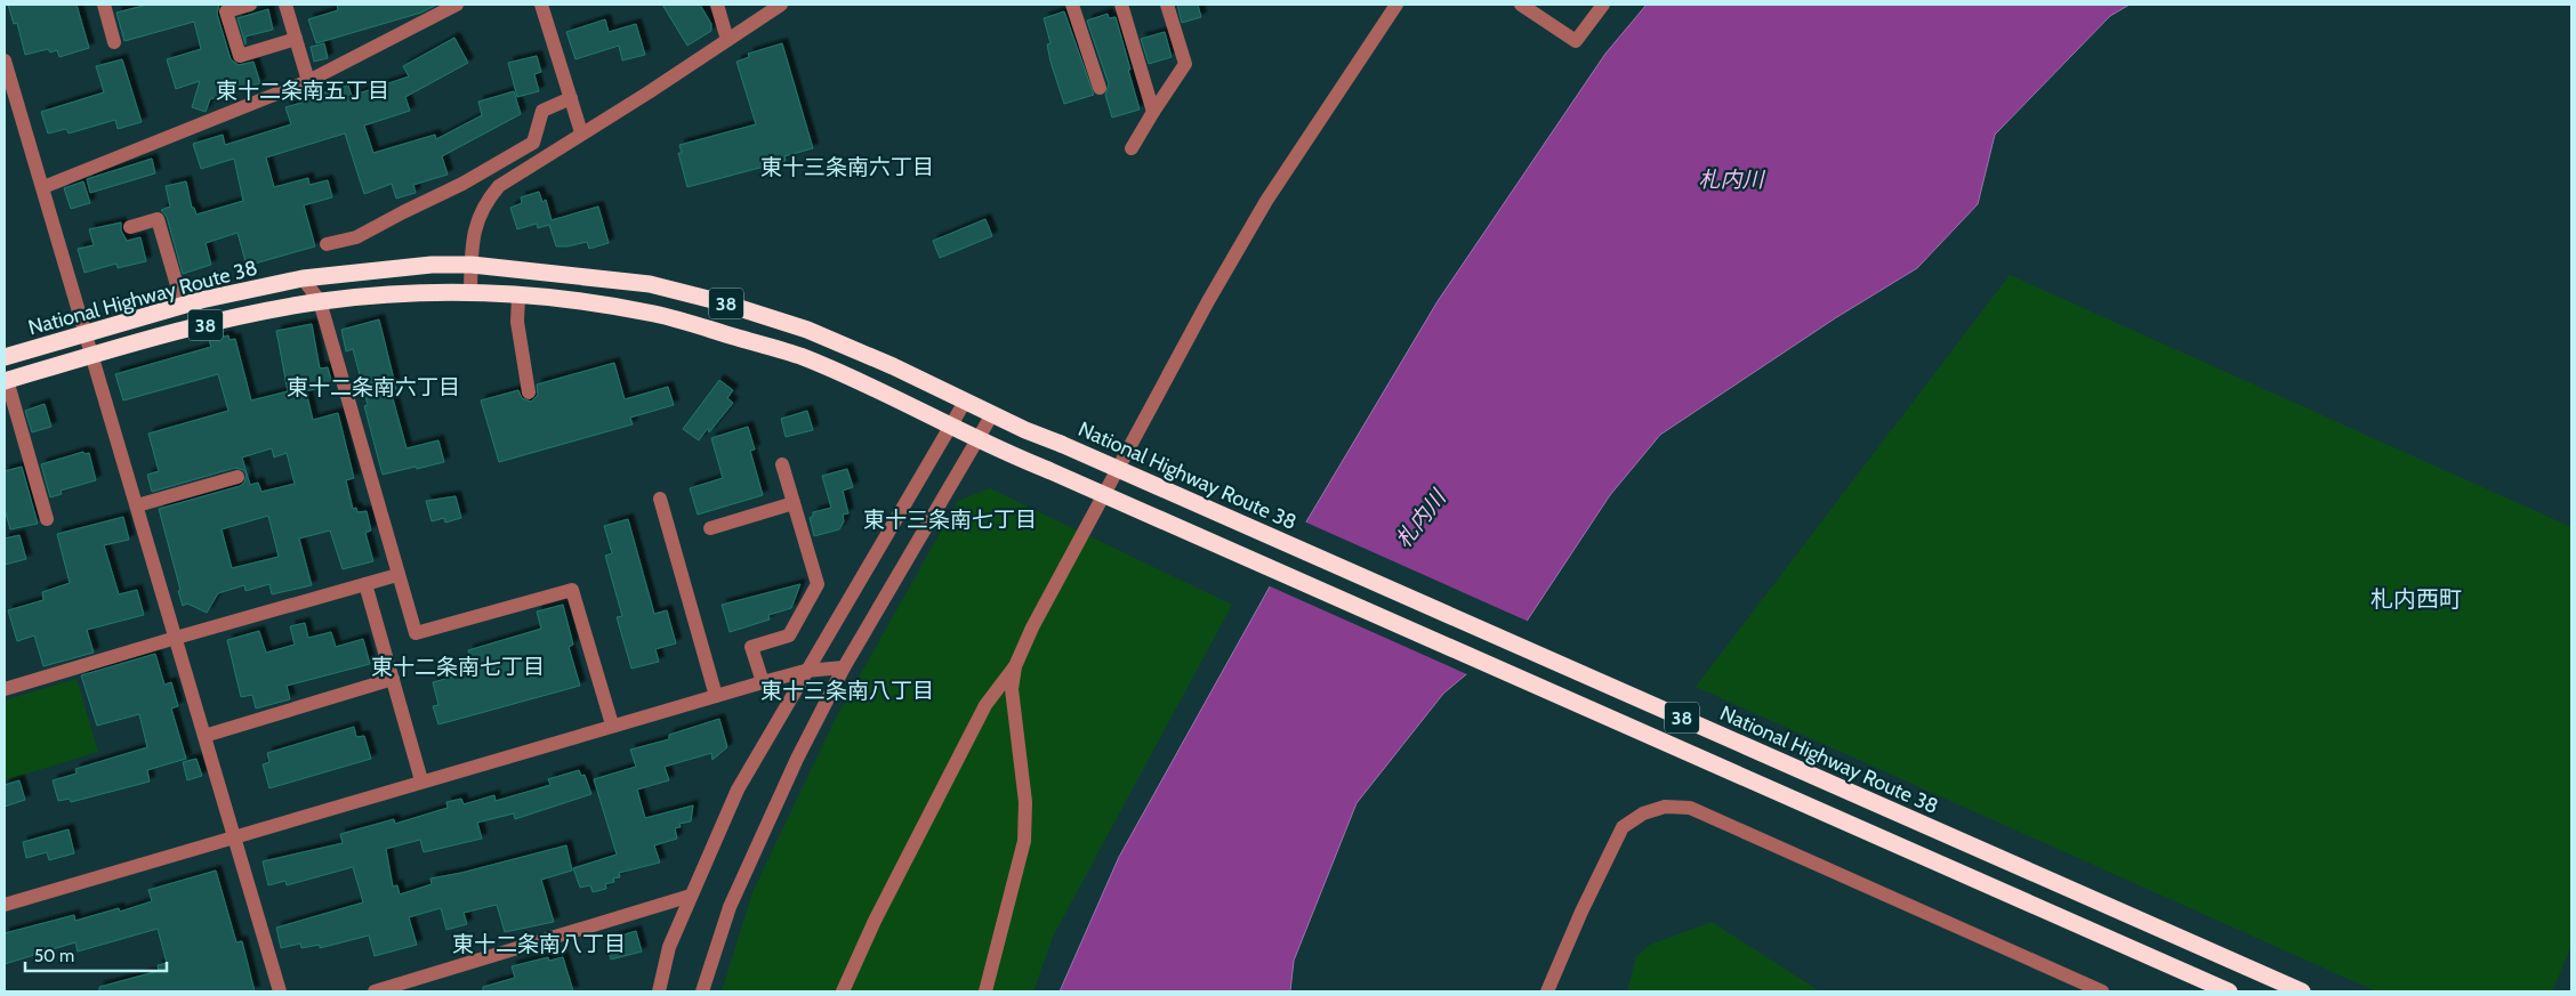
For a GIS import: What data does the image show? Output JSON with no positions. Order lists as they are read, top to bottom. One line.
{"streets":{"highway":["National Highway Route 38","38"]},"districts":["東十二条南五丁目","東十三条南六丁目","東十二条南六丁目","東十三条南七丁目","札内西町","東十二条南七丁目","東十三条南八丁目","東十二条南八丁目"],"water":["札内川"],"scale_bar":"50 m"}
